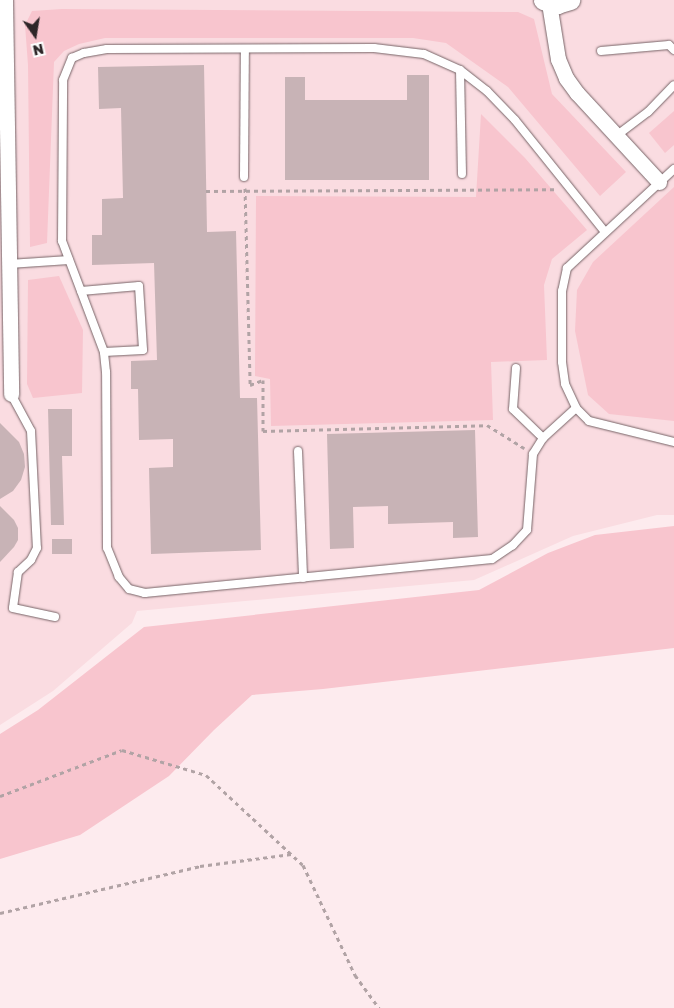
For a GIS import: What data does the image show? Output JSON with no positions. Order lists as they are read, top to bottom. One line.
{"north":"bottom"}
